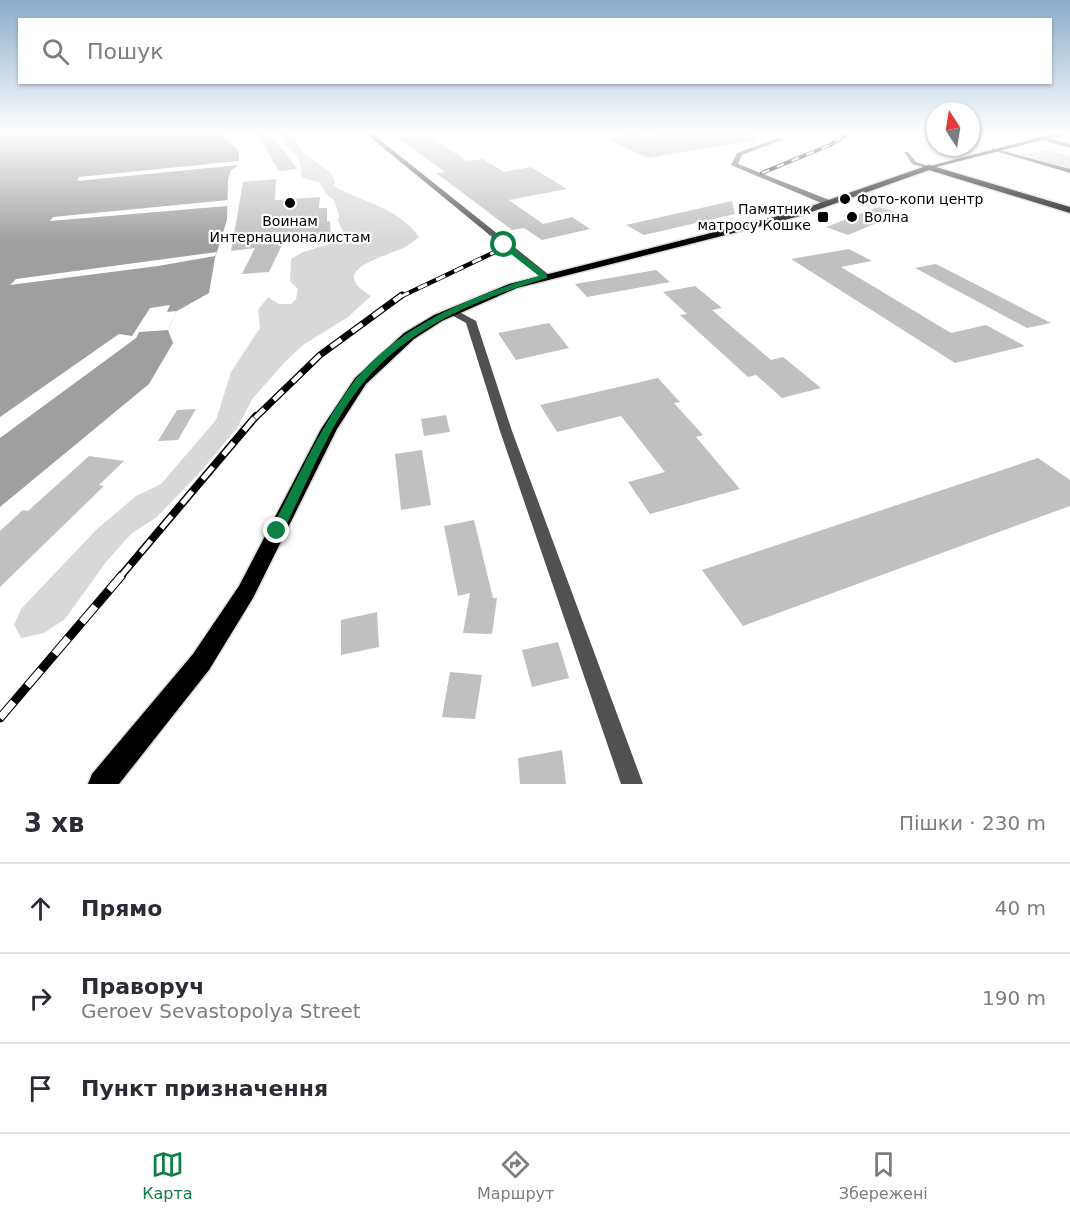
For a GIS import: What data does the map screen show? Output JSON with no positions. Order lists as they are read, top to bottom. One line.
{"places":{"other":["Фото-копи центр","Воинам Интернационалистам","Волна"],"transit":["Памятник матросу Кошке"]},"north":"top","page":{"search":"Пошук","heading":["3 хв","Пішки · 230 m"],"list":[["Прямо","40 m"],["Праворуч","Geroev Sevastopolya Street","190 m"],"Пункт призначення"],"nav":["Карта","Маршрут","Збережені"]}}
